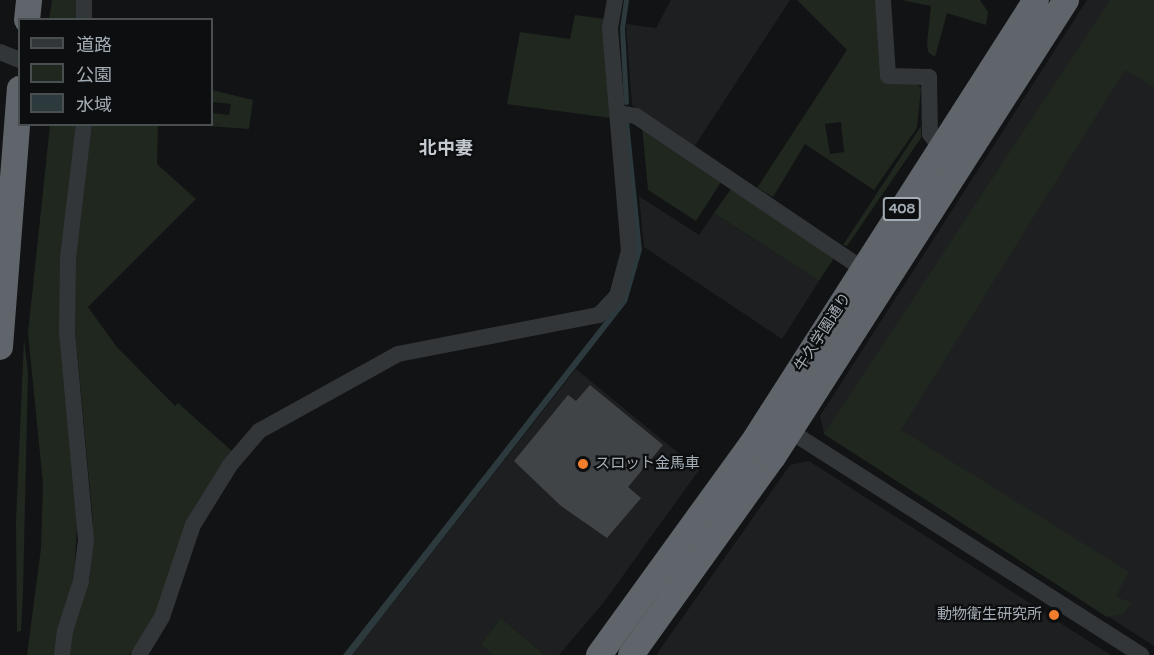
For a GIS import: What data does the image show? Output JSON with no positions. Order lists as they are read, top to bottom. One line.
{"streets":{"highway":["408","牛久学園通り"]},"districts":["北中妻"],"places":["スロット金馬車","動物衛生研究所"],"legend":["道路","公園","水域"]}
